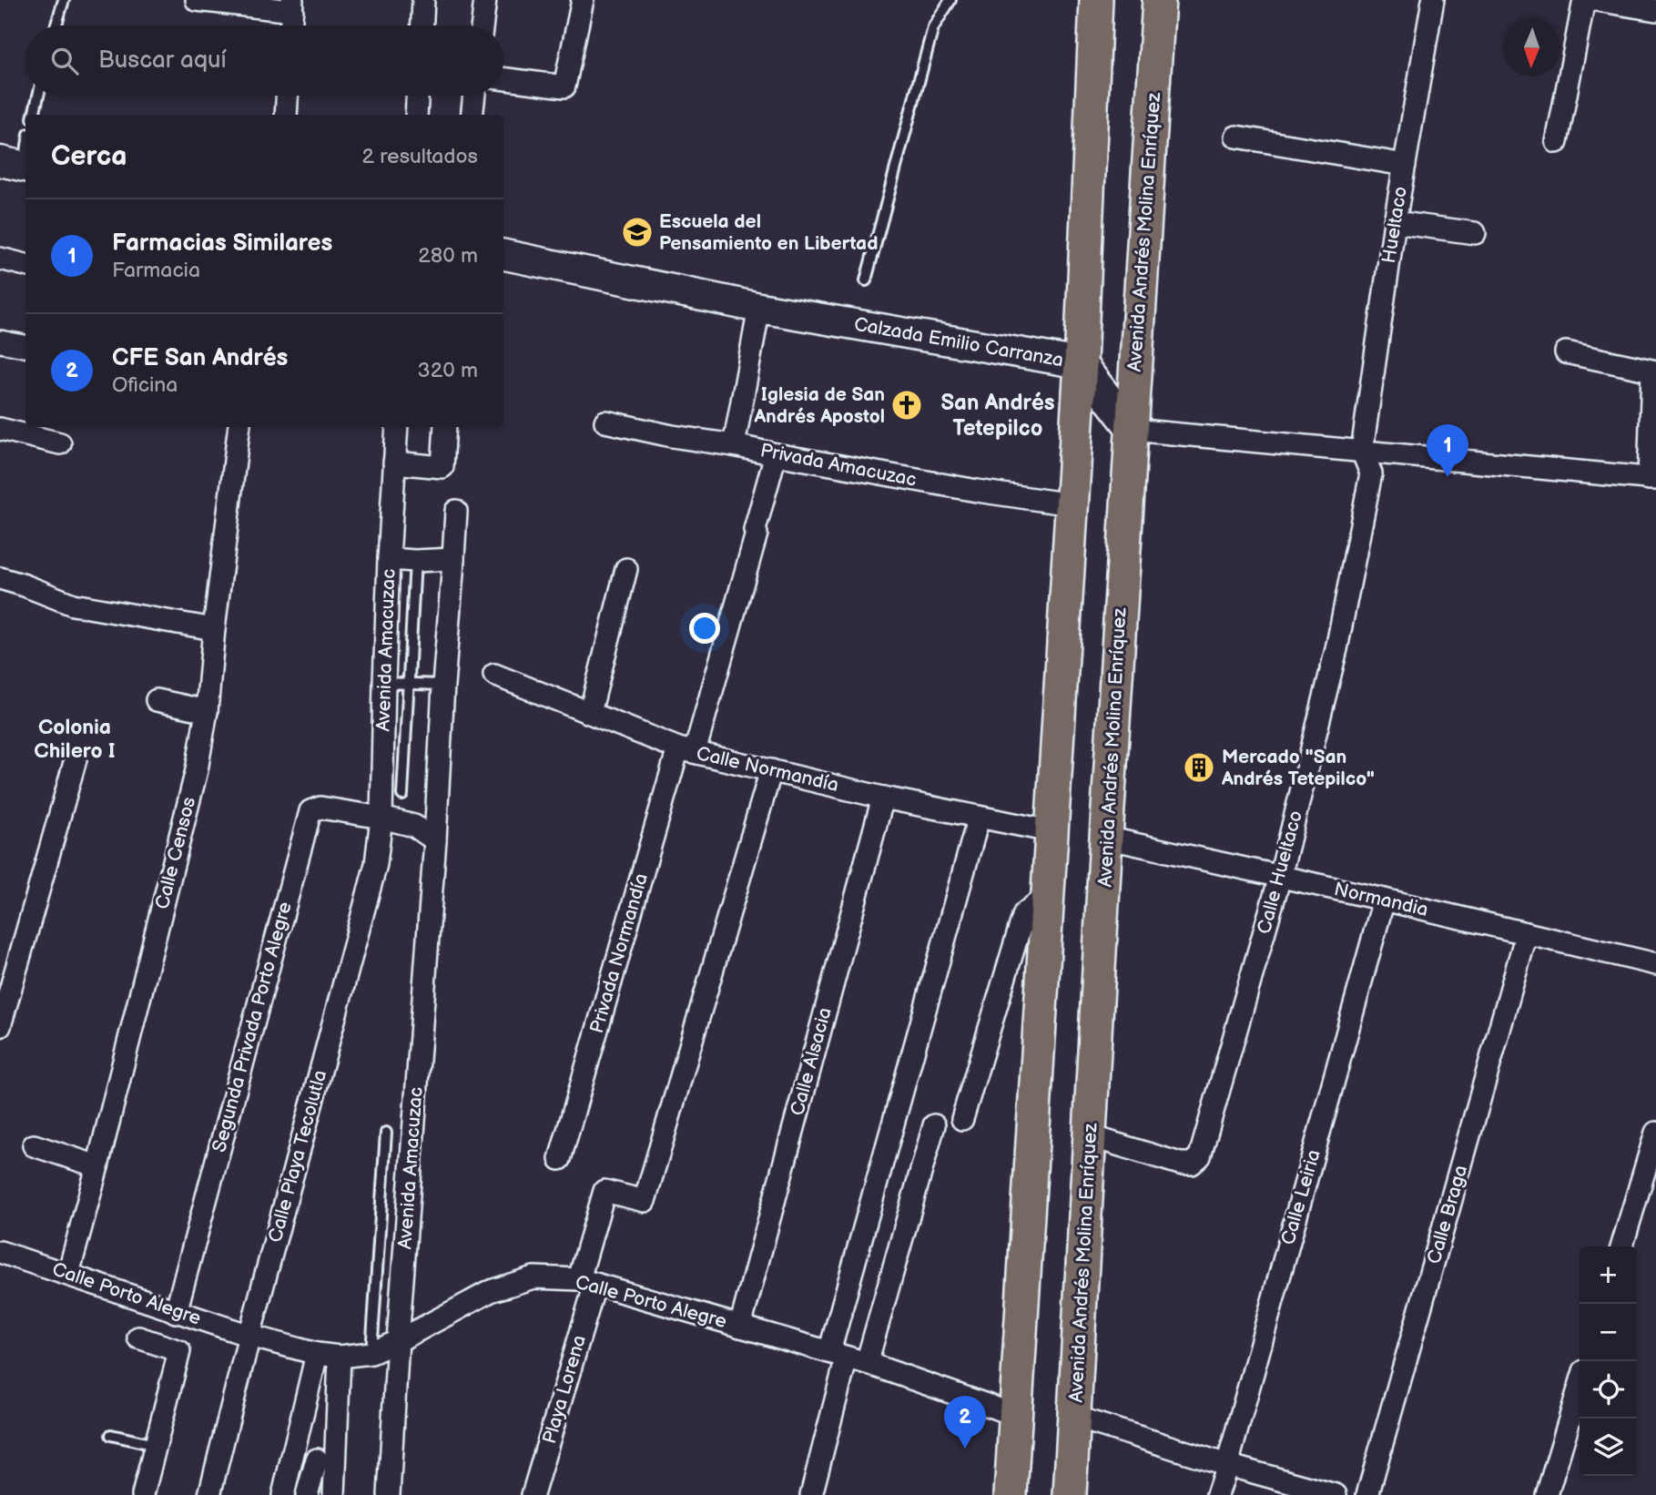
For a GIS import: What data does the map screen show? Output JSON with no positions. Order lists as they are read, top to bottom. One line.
{"streets":{"main road":["Avenida Andrés Molina Enríquez"],"street":["Hueltaco","Calzada Emilio Carranza","Privada Amacuzac","Avenida Amacuzac","Calle Normandía","Calle Censos","Calle Hueltaco","Normandia","Privada Normandía","Segunda Privada Porto Alegre","Calle Alsacia","Calle Playa Tecolutla","Calle Leiria","Calle Braga","Calle Porto Alegre","Playa Lorena"]},"crossings":[["Hueltaco","Calle Hueltaco"],["Avenida Andrés Molina Enríquez","Calzada Emilio Carranza"],["Avenida Andrés Molina Enríquez","Calle Hueltaco"],["Avenida Andrés Molina Enríquez","Normandia"],["Privada Amacuzac","Privada Normandía"],["Avenida Amacuzac","Segunda Privada Porto Alegre"],["Avenida Amacuzac","Calle Playa Tecolutla"],["Avenida Amacuzac","Calle Porto Alegre"],["Calle Normandía","Privada Normandía"],["Calle Normandía","Calle Alsacia"],["Calle Normandía","Playa Lorena"],["Calle Censos","Calle Porto Alegre"],["Calle Hueltaco","Normandia"],["Normandia","Calle Leiria"],["Normandia","Calle Braga"],["Segunda Privada Porto Alegre","Calle Playa Tecolutla"],["Segunda Privada Porto Alegre","Calle Porto Alegre"],["Calle Alsacia","Calle Porto Alegre"],["Calle Playa Tecolutla","Calle Porto Alegre"],["Calle Porto Alegre","Playa Lorena"]],"districts":["San Andrés Tetepilco","Colonia Chilero I"],"places":{"school or university":["Escuela del Pensamiento en Libertad"],"church":["Iglesia de San Andrés Apostol"],"building":["Mercado \"San Andrés Tetepilco\""]},"north":"bottom","page":{"search":"Buscar aquí","heading":["Cerca","2 resultados"],"list":[{"mark":"1","name":"Farmacias Similares","note":"Farmacia","value":"280 m"},{"mark":"2","name":"CFE San Andrés","note":"Oficina","value":"320 m"}],"pins":["1","2"],"map_buttons":["+","−"]}}
